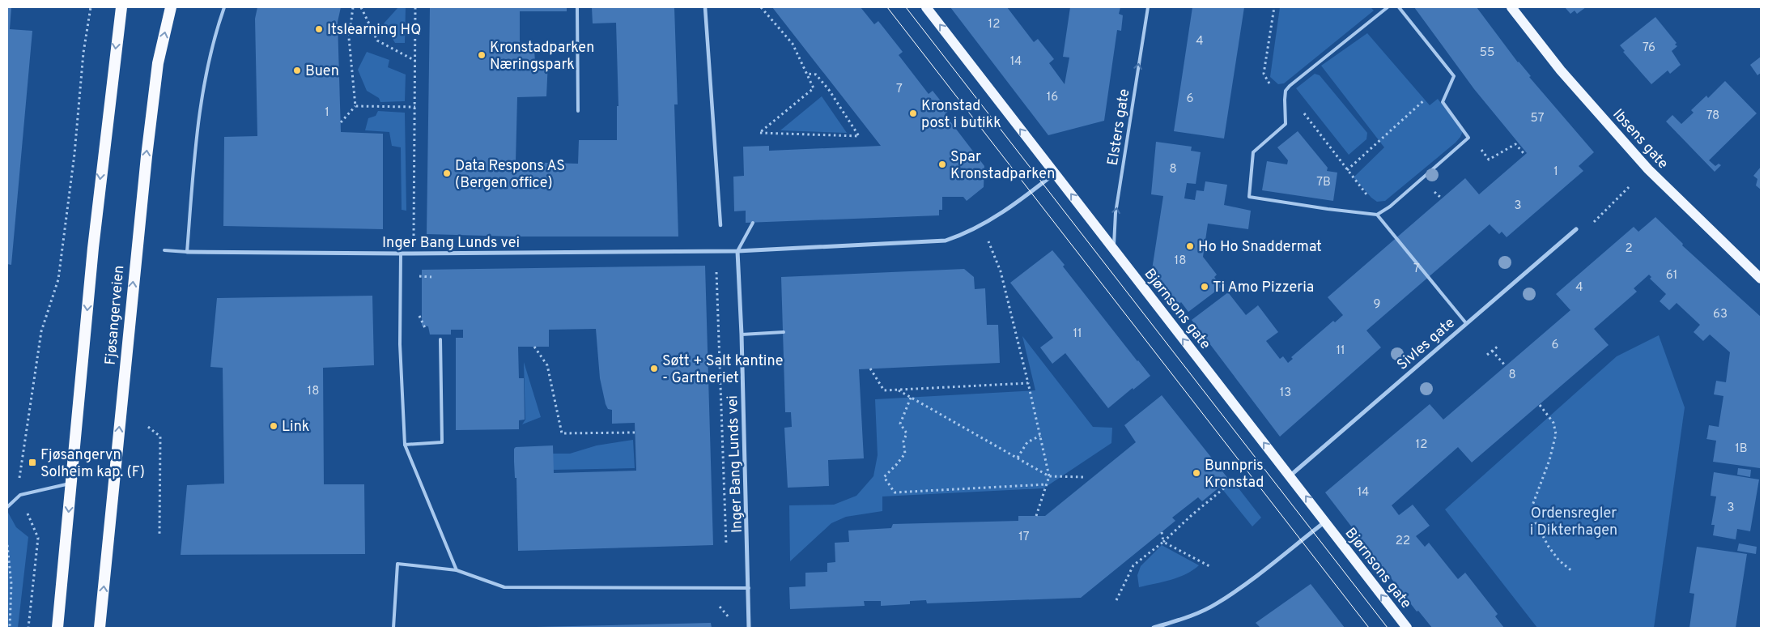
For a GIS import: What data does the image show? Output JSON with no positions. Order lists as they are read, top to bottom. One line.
{"streets":{"highway":["Fjøsangerveien"],"main road":["Ibsens gate","Bjørnsons gate"],"street":["Inger Bang Lunds vei","Sivles gate"],"lane":["Elsters gate"]},"crossings":[["Elsters gate","Bjørnsons gate"],["Inger Bang Lunds vei","Bjørnsons gate"],["Bjørnsons gate","Sivles gate"]],"one_way":["Elsters gate","Bjørnsons gate"],"parks":["Ordensregler i Dikterhagen"],"places":{"other":["Itslearning HQ","Kronstadparken Næringspark","Buen","Kronstad post i butikk","Spar Kronstadparken","Data Respons AS (Bergen office)","Ho Ho Snaddermat","Ti Amo Pizzeria","Søtt + Salt kantine - Gartneriet","Link","Bunnpris Kronstad"],"transit":["Fjøsangervn Solheim kap. (F)"]},"house_numbers":["12","4","76","55","14","7","16","6","1","78","57","8","1","7B","3","2","18","7","61","4","9","63","11","6","11","8","18","13","12","1B","14","3","17","22"]}
